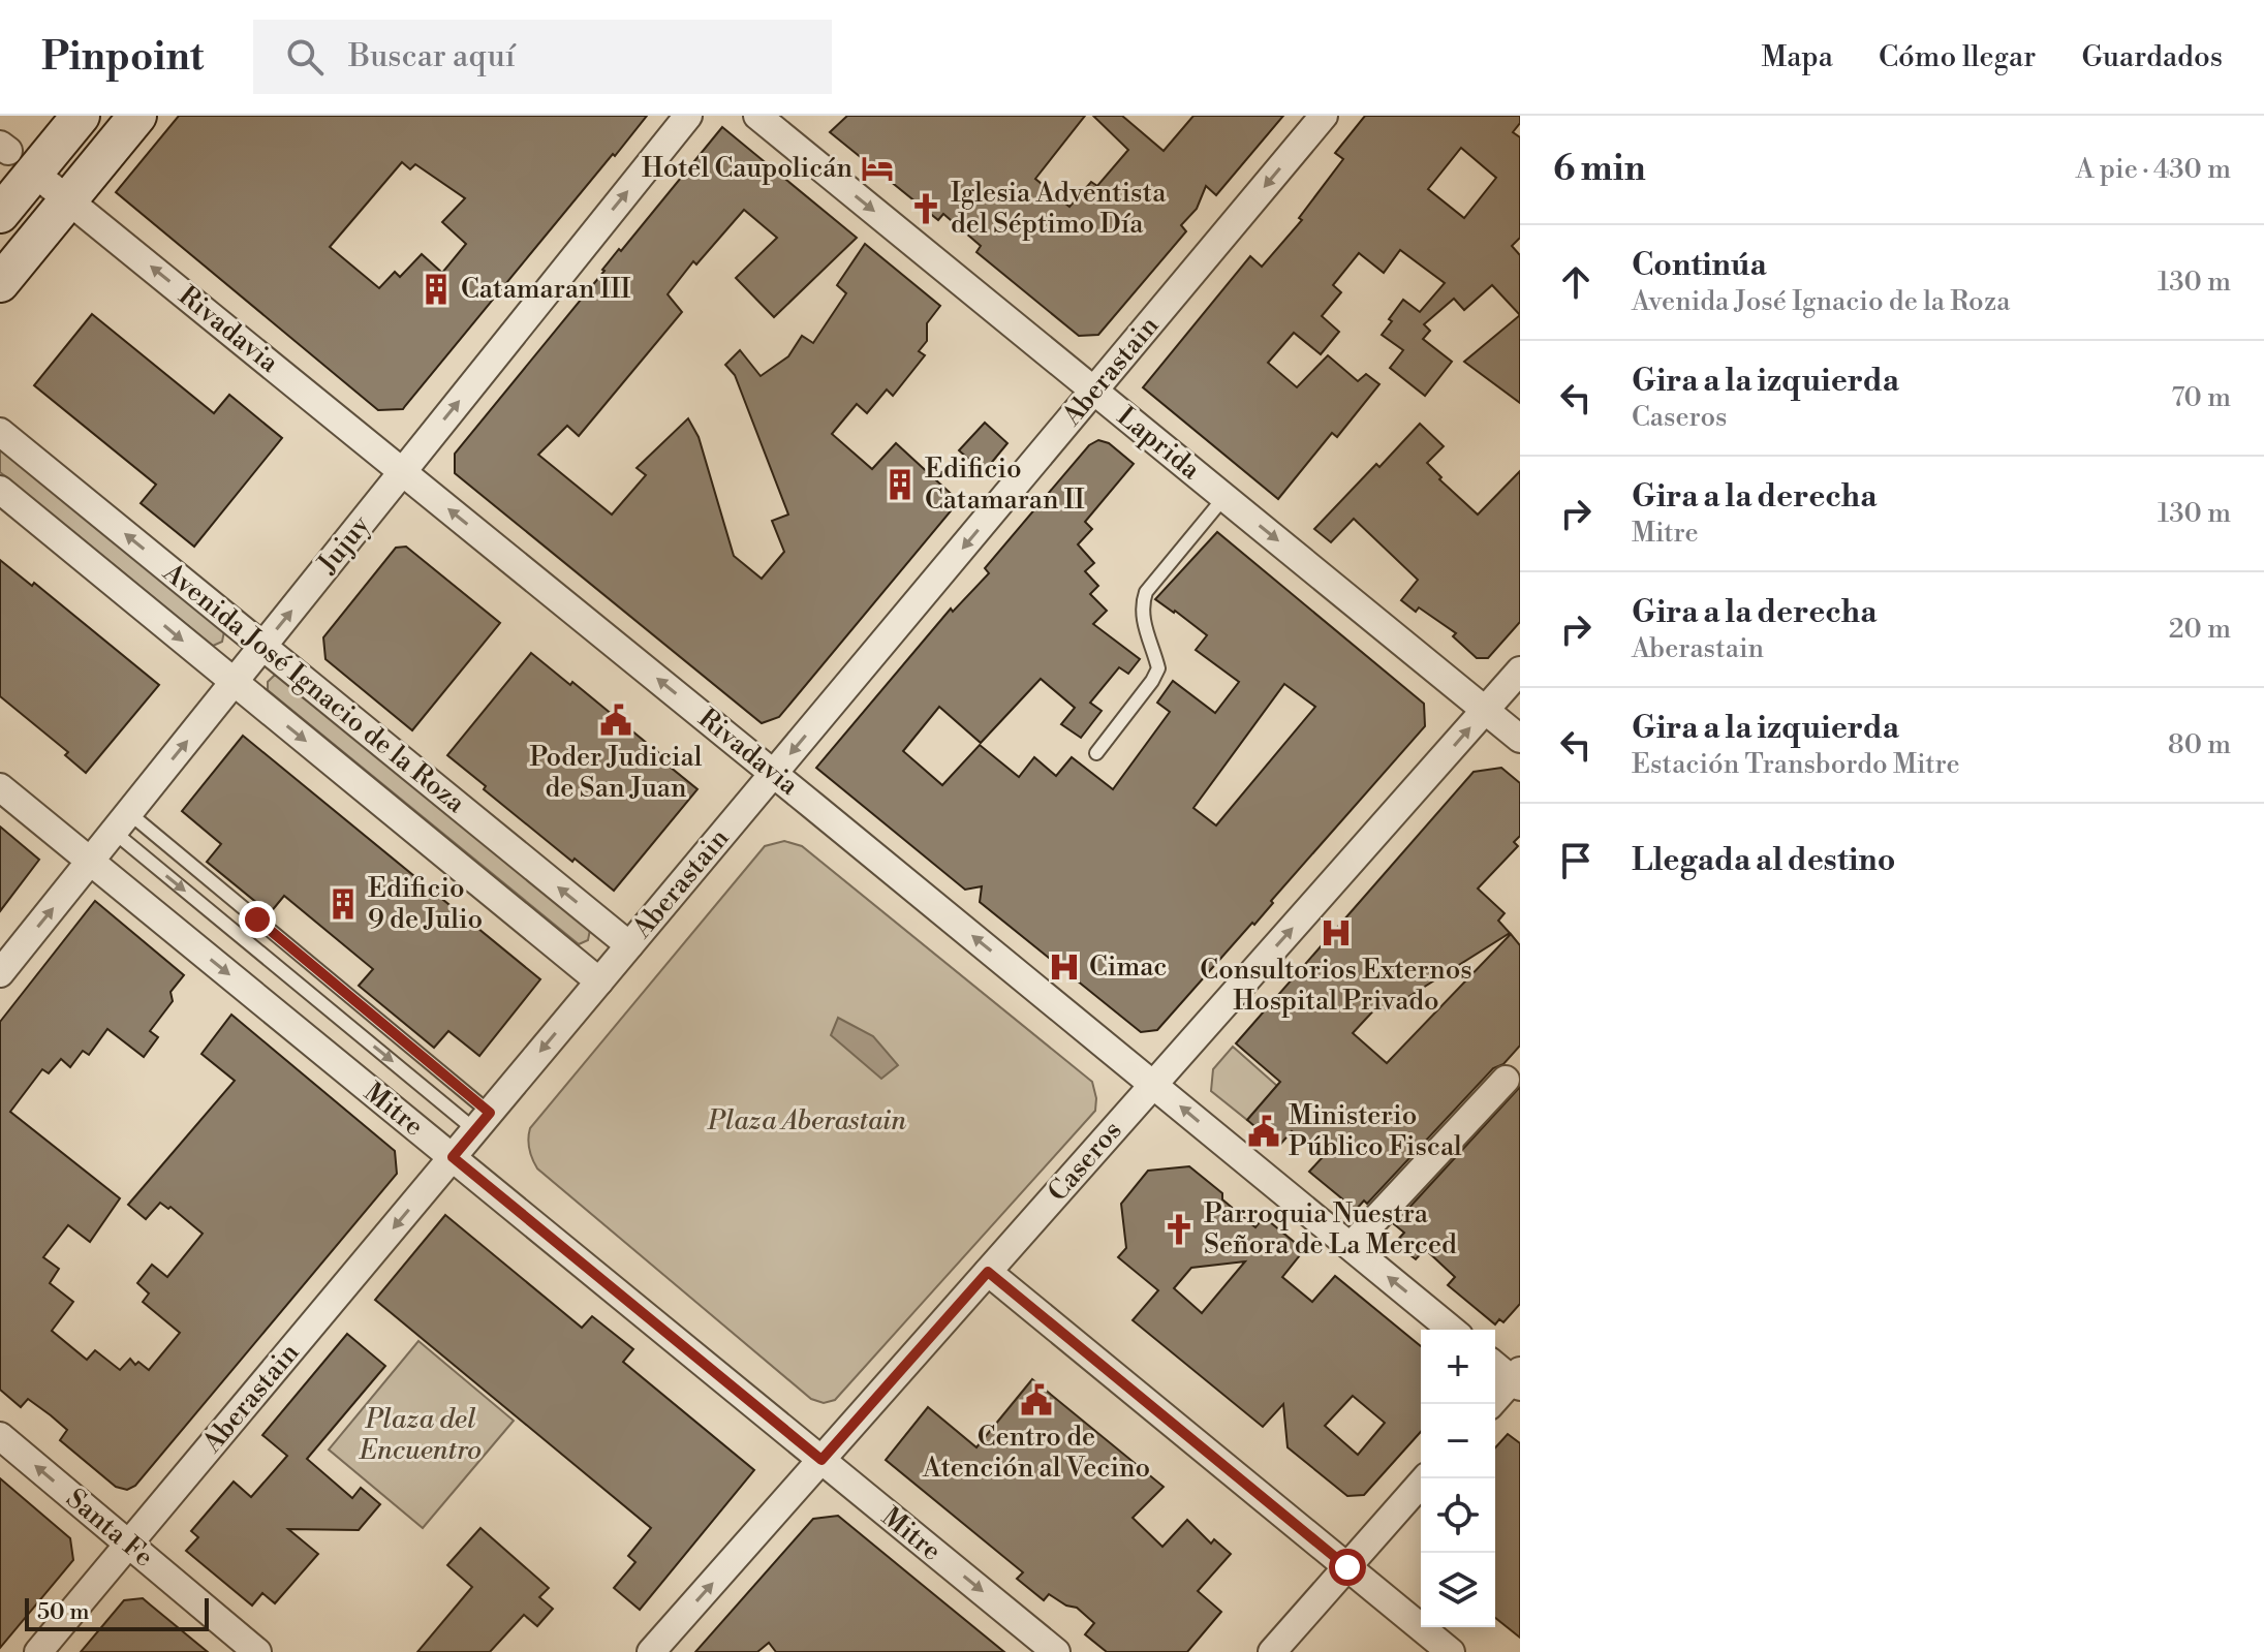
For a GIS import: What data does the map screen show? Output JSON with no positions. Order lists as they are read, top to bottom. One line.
{"streets":{"street":["Rivadavia","Aberastain","Laprida","Jujuy","Avenida José Ignacio de la Roza","Mitre","Caseros","Santa Fe"]},"crossings":[["Rivadavia","Aberastain"],["Rivadavia","Jujuy"],["Rivadavia","Caseros"],["Aberastain","Laprida"],["Aberastain","Avenida José Ignacio de la Roza"],["Aberastain","Mitre"],["Aberastain","Santa Fe"],["Laprida","Caseros"],["Jujuy","Avenida José Ignacio de la Roza"],["Jujuy","Mitre"],["Mitre","Caseros"]],"one_way":["Rivadavia","Aberastain","Laprida","Jujuy","Mitre","Caseros","Santa Fe"],"parks":["Plaza Aberastain","Plaza del Encuentro"],"places":{"hotel":["Hotel Caupolicán"],"church":["Iglesia Adventista del Séptimo Día","Parroquia Nuestra Señora de La Merced"],"building":["Catamaran III","Edificio Catamaran II","Edificio 9 de Julio"],"public building":["Poder Judicial de San Juan","Ministerio Público Fiscal","Centro de Atención al Vecino"],"hospital":["Consultorios Externos Hospital Privado","Cimac"]},"scale_bar":"50 m","page":{"header":"Pinpoint","search":"Buscar aquí","nav":["Mapa","Cómo llegar","Guardados"],"heading":["6 min","A pie · 430 m"],"list":[["Continúa","Avenida José Ignacio de la Roza","130 m"],["Gira a la izquierda","Caseros","70 m"],["Gira a la derecha","Mitre","130 m"],["Gira a la derecha","Aberastain","20 m"],["Gira a la izquierda","Estación Transbordo Mitre","80 m"],"Llegada al destino"],"map_buttons":["+","−"],"scale":"50 m"}}
